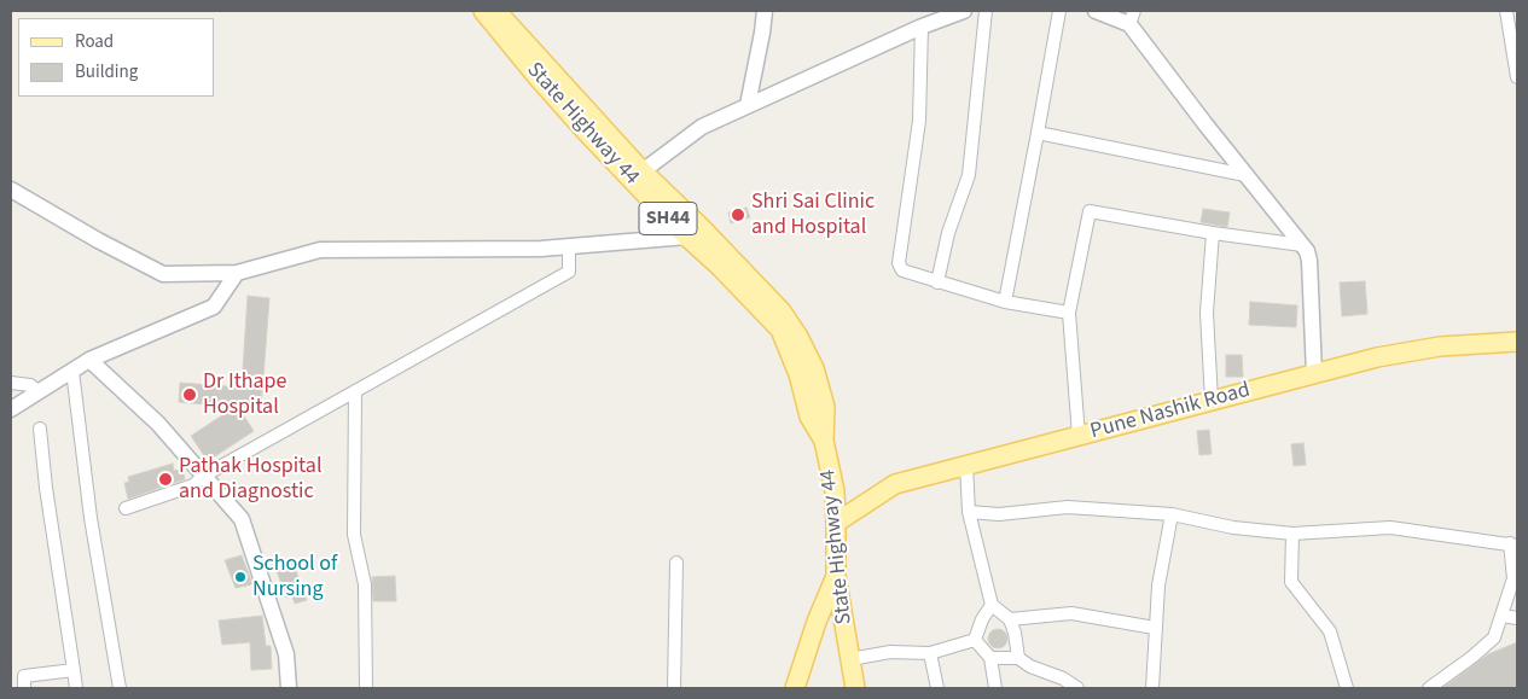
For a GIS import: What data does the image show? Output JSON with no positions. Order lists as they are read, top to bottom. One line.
{"streets":{"main road":["State Highway 44","SH44","Pune Nashik Road"]},"crossings":[["State Highway 44","Pune Nashik Road"]],"places":["Shri Sai Clinic and Hospital","Dr Ithape Hospital","Pathak Hospital and Diagnostic","School of Nursing"],"legend":["Road","Building"]}
